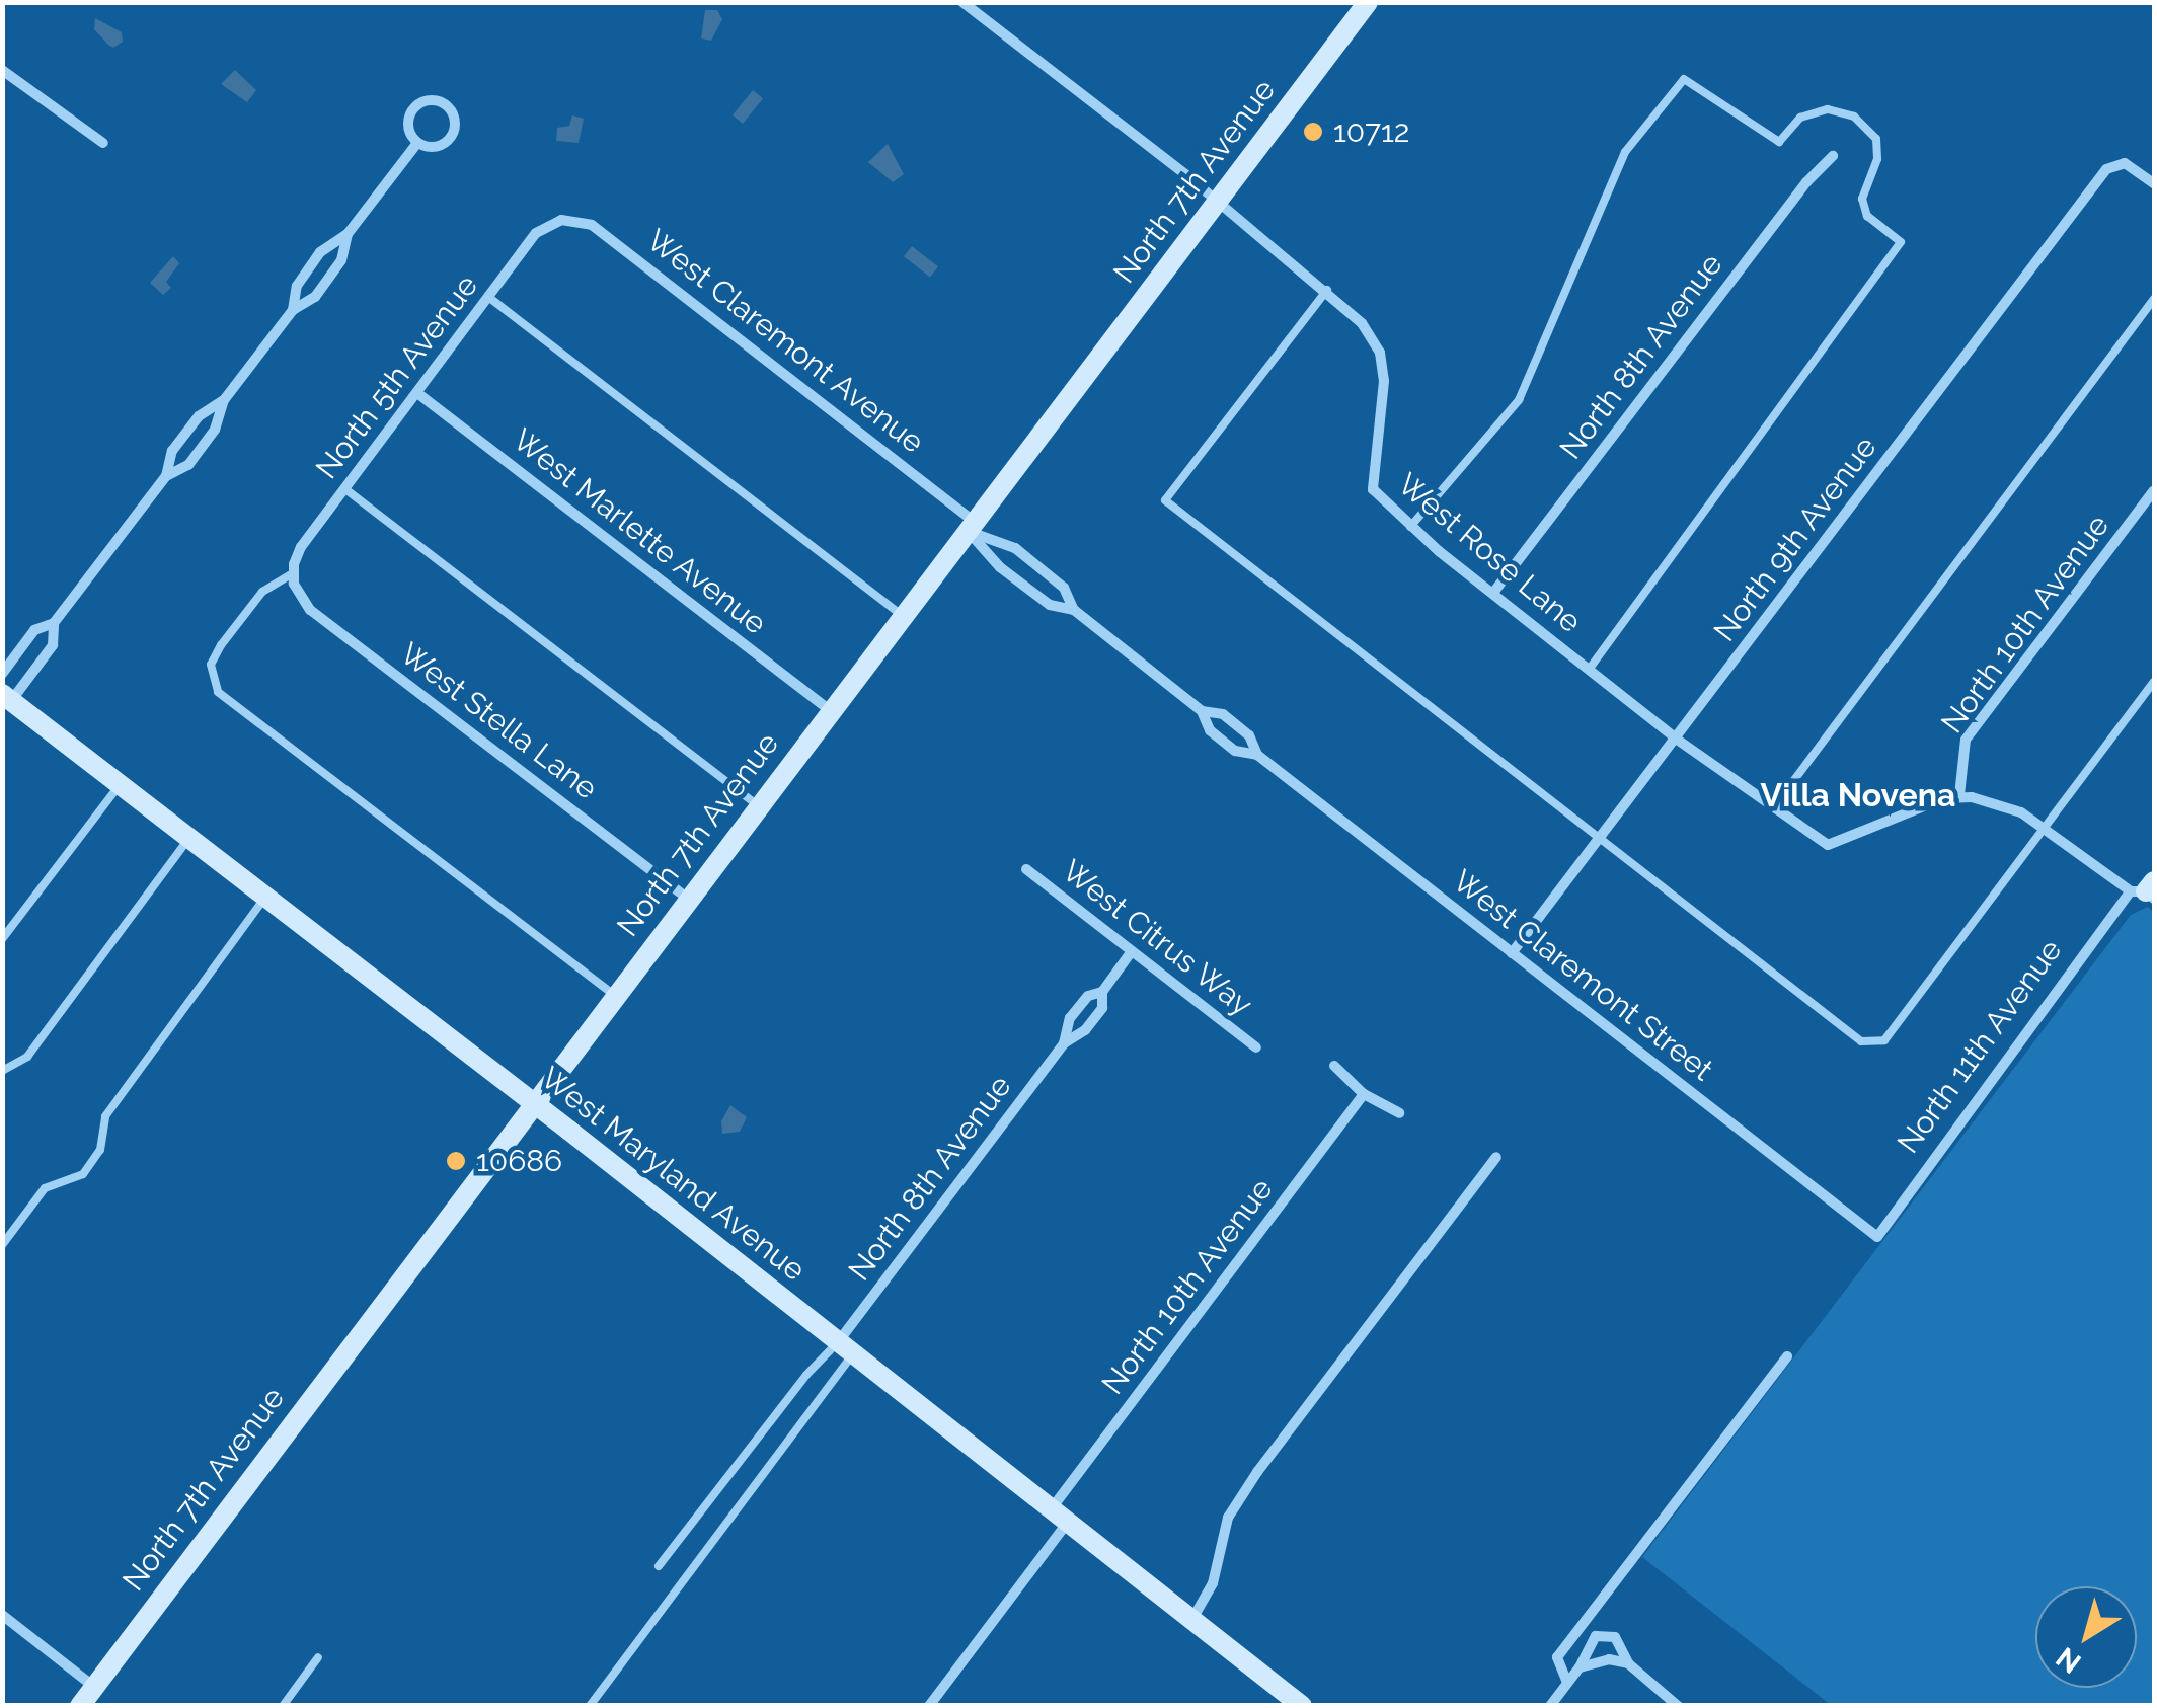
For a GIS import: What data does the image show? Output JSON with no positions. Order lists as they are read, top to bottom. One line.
{"streets":{"main road":["North 7th Avenue","West Maryland Avenue"],"street":["West Claremont Avenue","North 8th Avenue","North 5th Avenue","West Marlette Avenue","North 9th Avenue","West Rose Lane","North 10th Avenue","West Stella Lane","West Citrus Way","West Claremont Street","North 11th Avenue"]},"crossings":[["North 7th Avenue","West Claremont Avenue"],["North 7th Avenue","West Marlette Avenue"],["North 7th Avenue","West Rose Lane"],["North 7th Avenue","West Stella Lane"],["North 7th Avenue","West Claremont Street"],["North 7th Avenue","West Maryland Avenue"],["West Claremont Avenue","North 5th Avenue"],["West Claremont Avenue","West Claremont Street"],["North 8th Avenue","West Rose Lane"],["North 8th Avenue","West Citrus Way"],["North 8th Avenue","West Maryland Avenue"],["North 5th Avenue","West Marlette Avenue"],["North 5th Avenue","West Stella Lane"],["North 9th Avenue","West Rose Lane"],["North 9th Avenue","West Claremont Street"],["West Rose Lane","North 10th Avenue"],["North 10th Avenue","West Maryland Avenue"],["West Claremont Street","North 11th Avenue"]],"districts":["Villa Novena"],"places":["10712","10686"],"north":"bottom left"}
